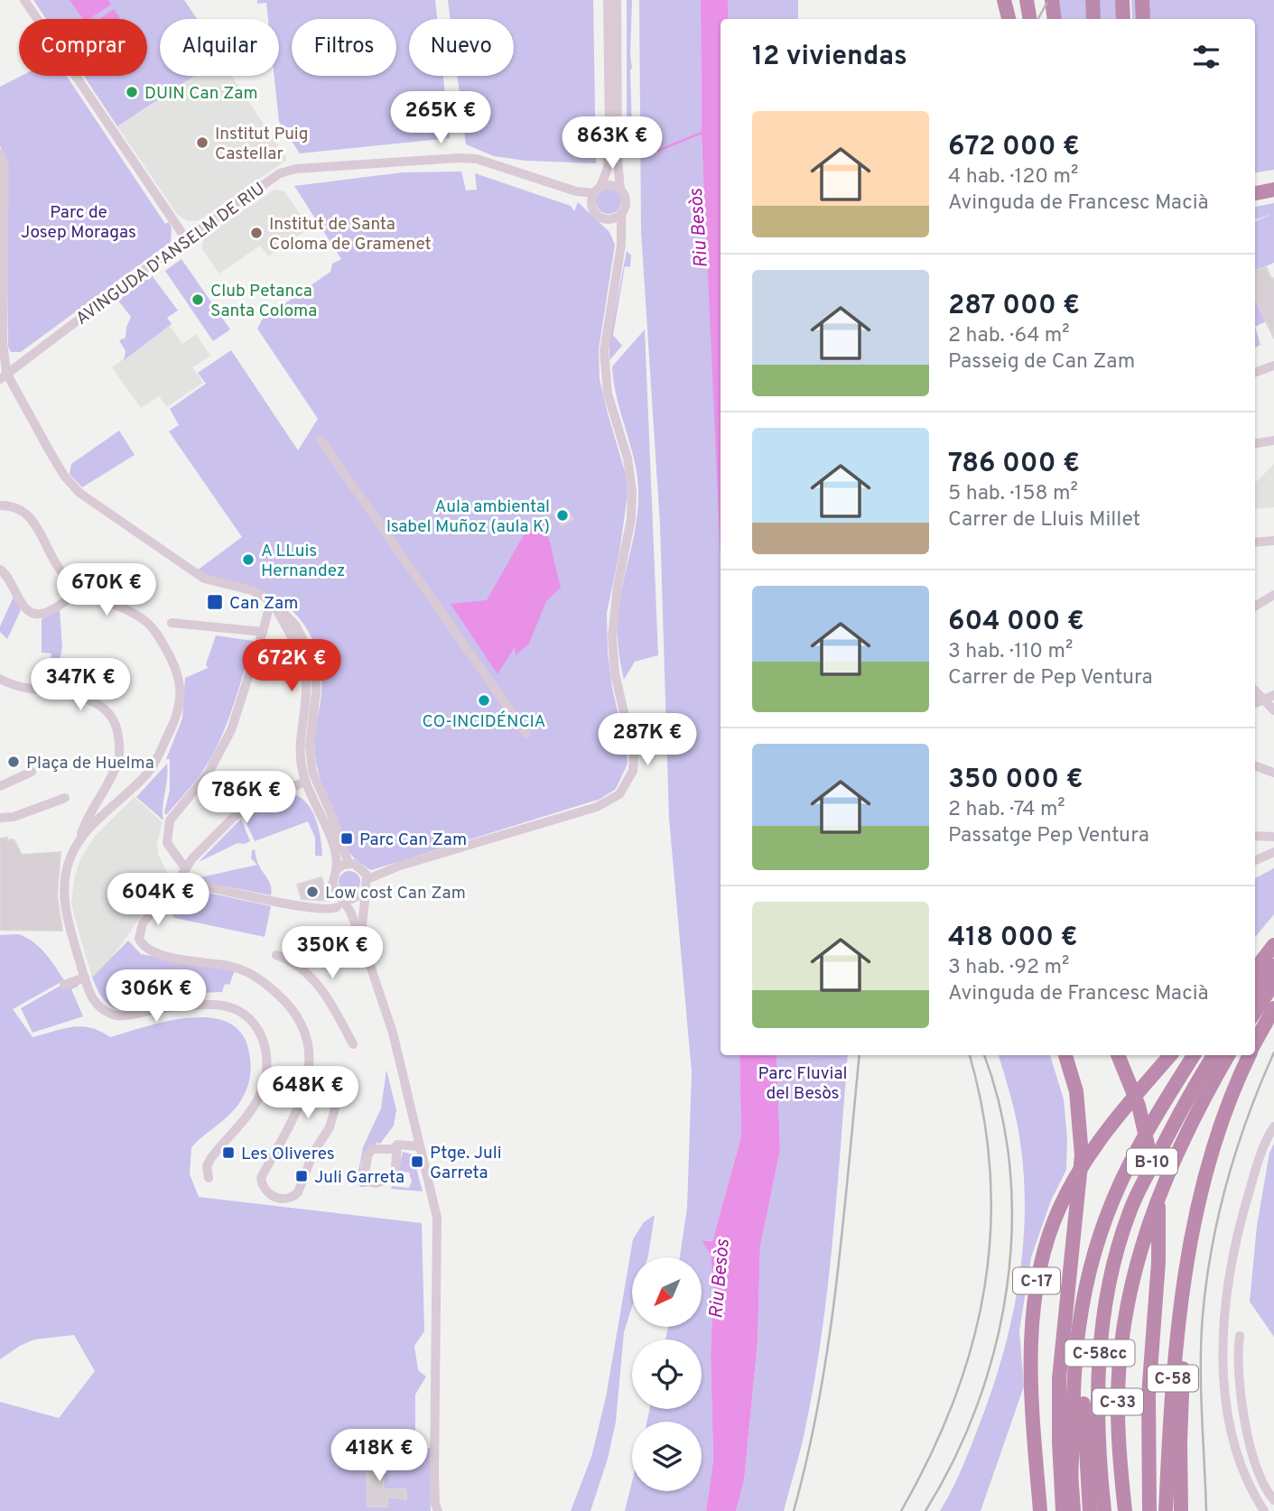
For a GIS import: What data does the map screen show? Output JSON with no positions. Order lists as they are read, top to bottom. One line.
{"streets":{"highway":["B-10","C-17","C-58cc","C-58","C-33"],"street":["AVINGUDA D'ANSELM DE RIU"]},"water":["Riu Besòs"],"parks":["Parc de Josep Moragas","Parc Fluvial del Besòs"],"places":{"other":["DUIN Can Zam","Institut Puig Castellar","Institut de Santa Coloma de Gramenet","Club Petanca Santa Coloma","Aula ambiental Isabel Muñoz (aula K)","A LLuis Hernandez","CO-INCIDÉNCIA","Plaça de Huelma","Low cost Can Zam"],"transit":["Can Zam","Parc Can Zam","Les Oliveres","Ptge. Juli Garreta","Juli Garreta"]},"north":"bottom left","page":{"chip":["Comprar","Alquilar","Filtros","Nuevo"],"heading":"12 viviendas","price":["265K €","863K €","670K €","672K €","347K €","287K €","786K €","604K €","350K €","306K €","648K €","418K €"],"list":[{"name":"672 000 €","note":"4 hab. · 120 m² · Avinguda de Francesc Macià"},{"name":"287 000 €","note":"2 hab. · 64 m² · Passeig de Can Zam"},{"name":"786 000 €","note":"5 hab. · 158 m² · Carrer de Lluis Millet"},{"name":"604 000 €","note":"3 hab. · 110 m² · Carrer de Pep Ventura"},{"name":"350 000 €","note":"2 hab. · 74 m² · Passatge Pep Ventura"},{"name":"418 000 €","note":"3 hab. · 92 m² · Avinguda de Francesc Macià"}]}}
